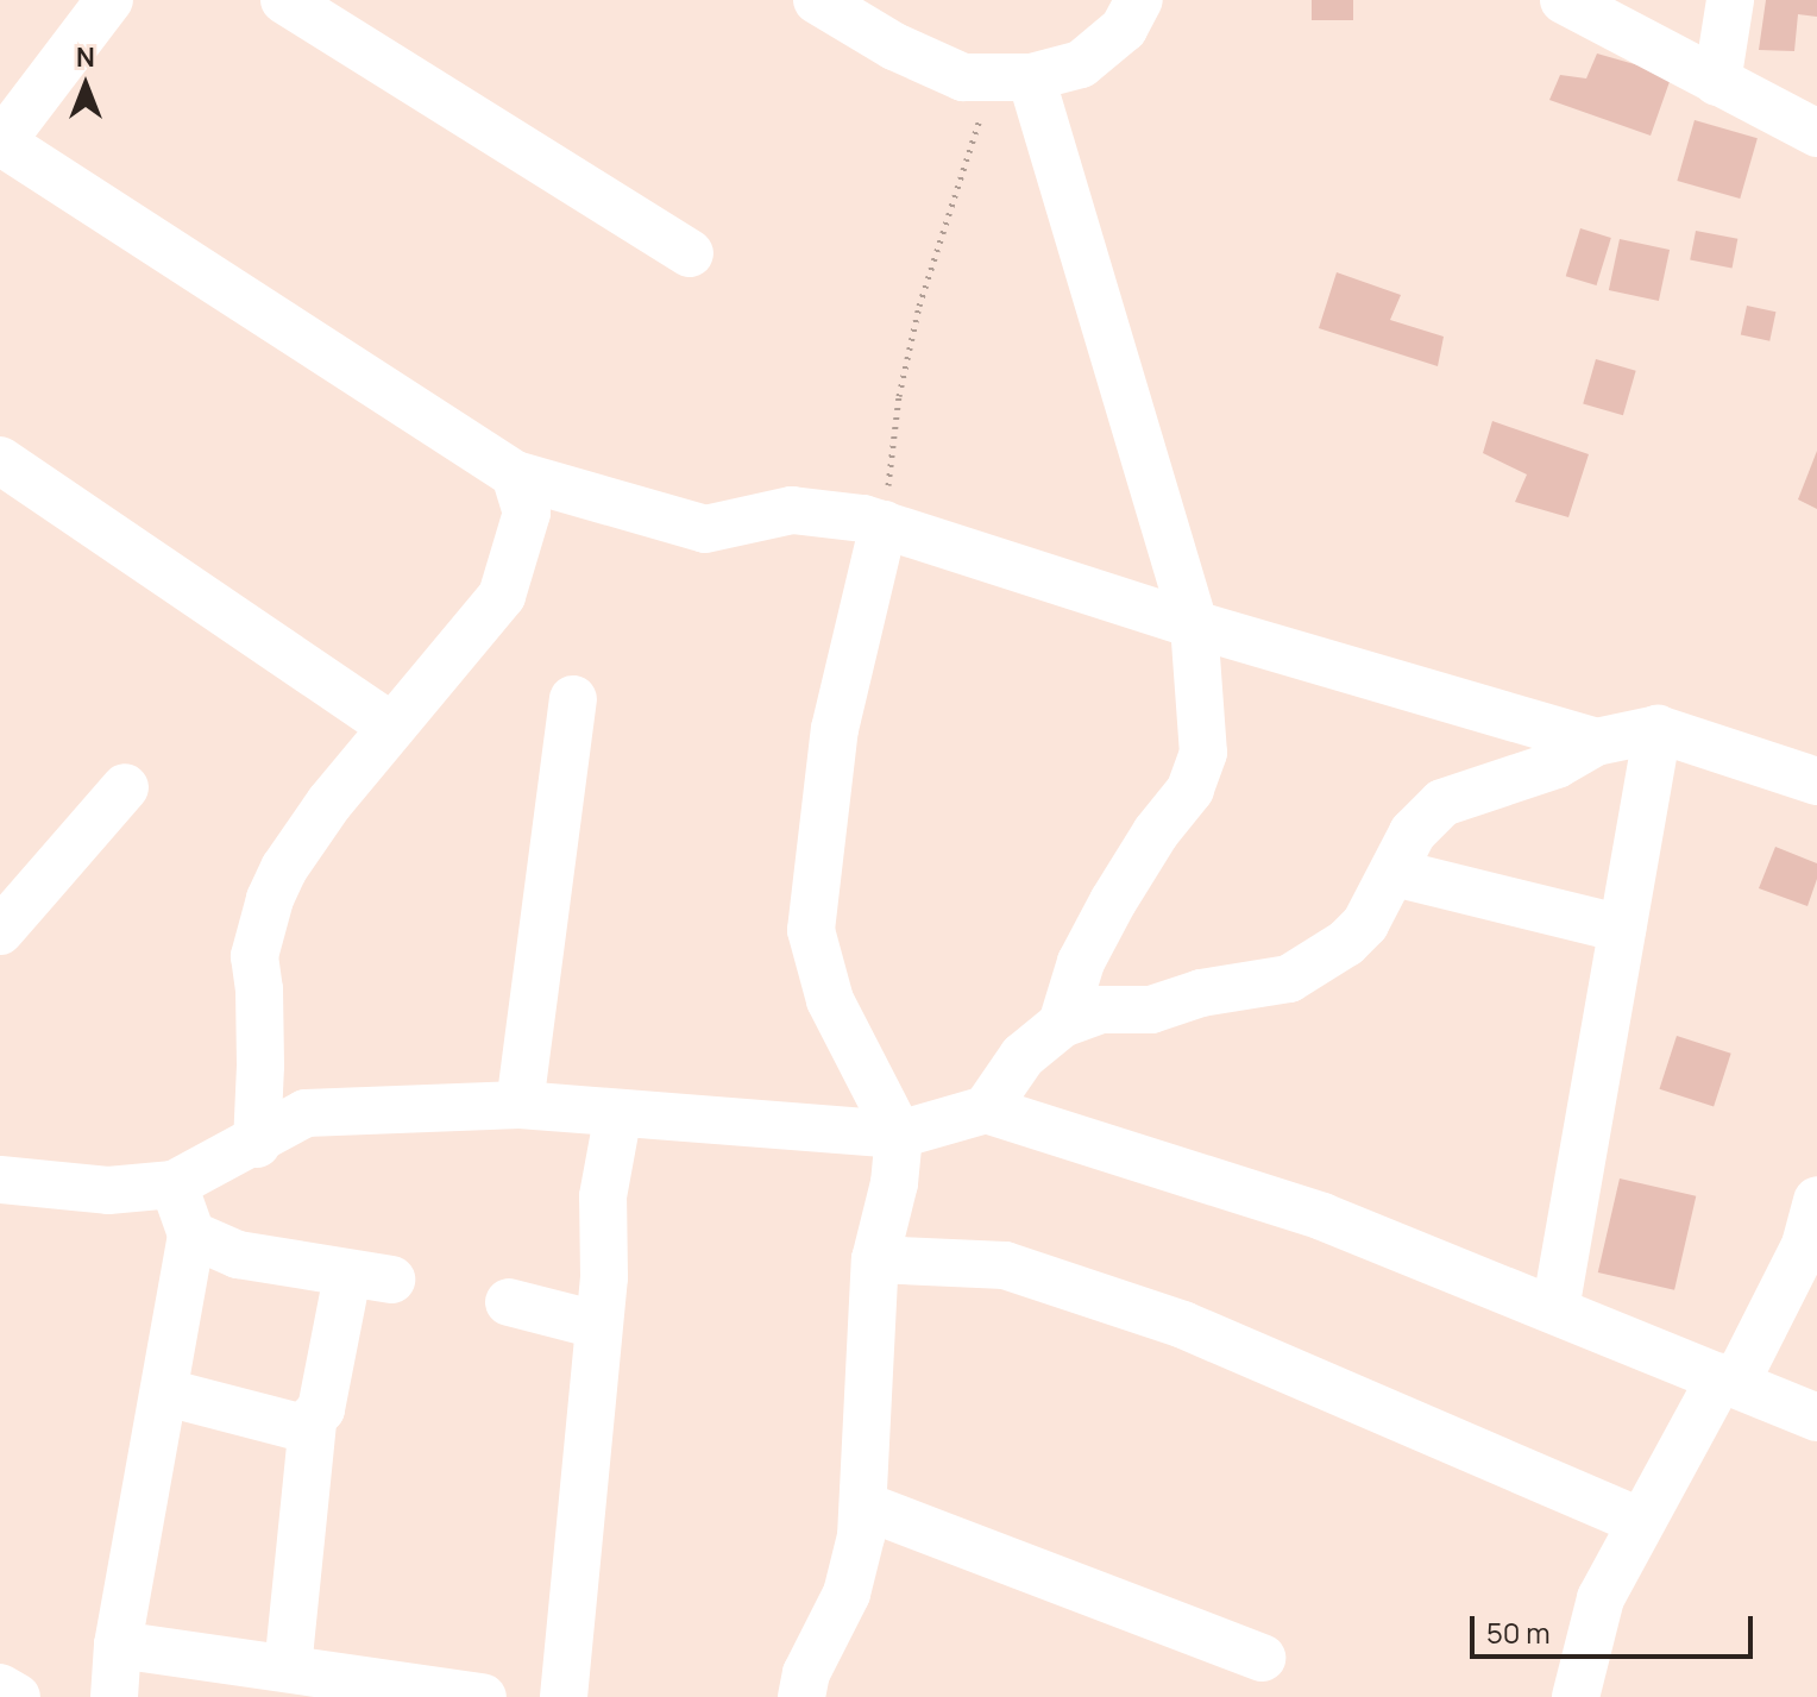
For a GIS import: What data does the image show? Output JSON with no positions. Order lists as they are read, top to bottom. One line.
{"scale_bar":"50 m","north":"top"}
